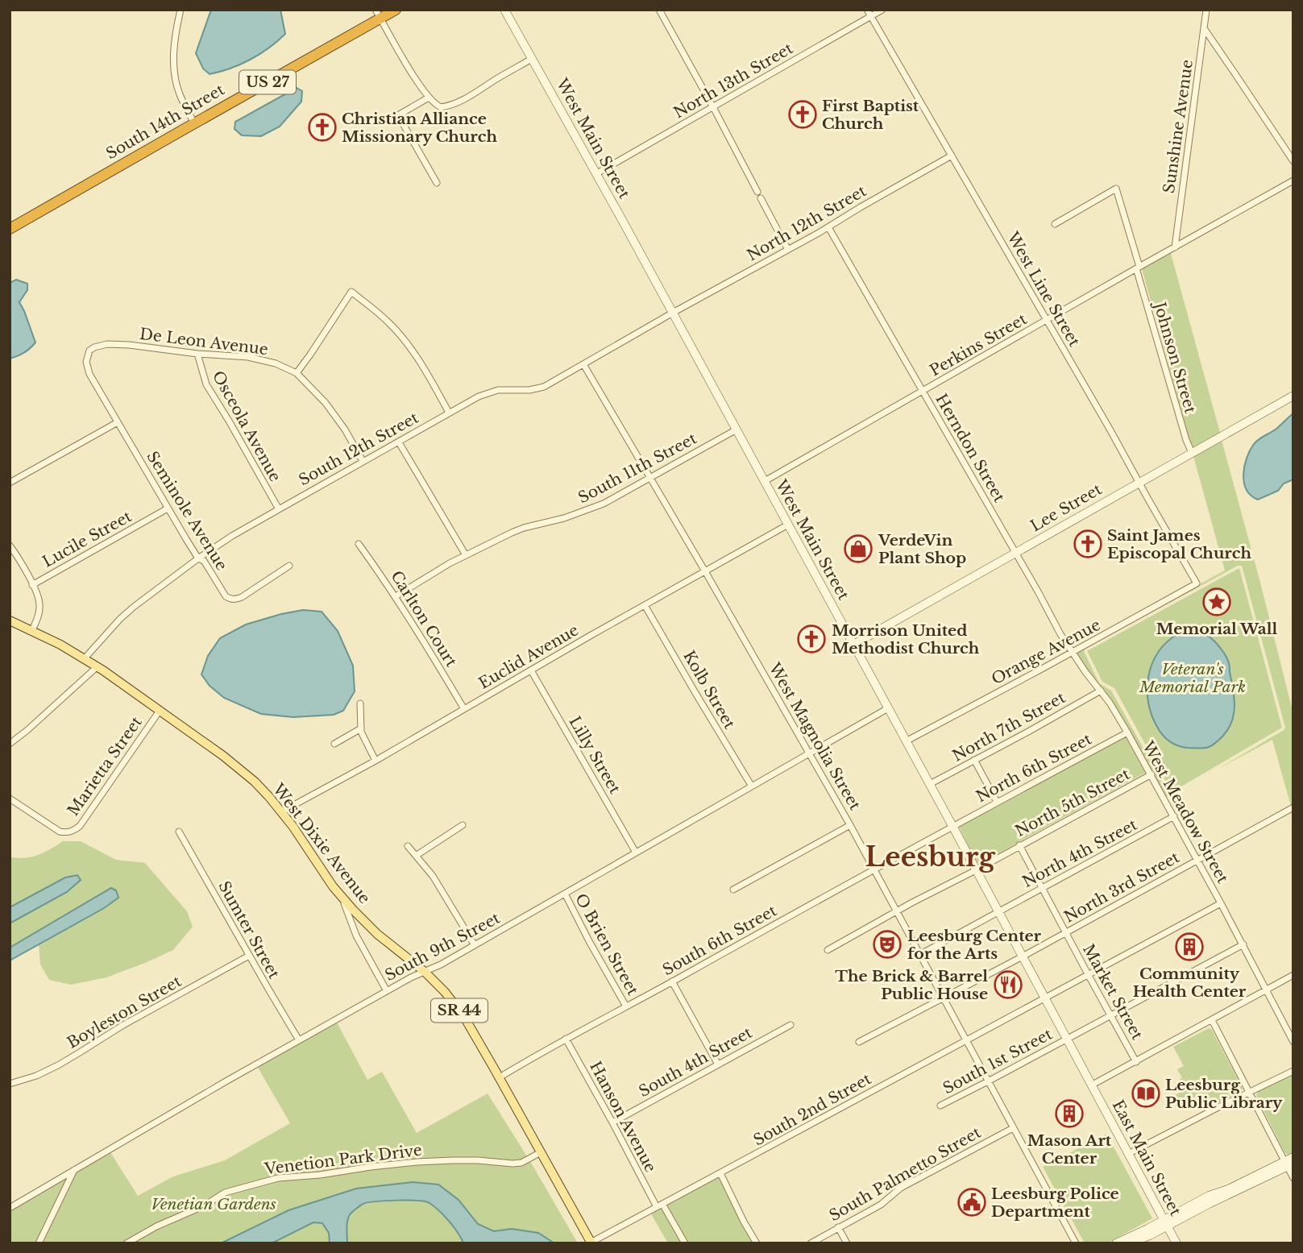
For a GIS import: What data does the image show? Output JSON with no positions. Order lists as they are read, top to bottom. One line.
{"streets":{"highway":["US 27","South 14th Street"],"main road":["West Main Street","Lee Street","West Dixie Avenue","SR 44","East Main Street"],"street":["North 13th Street","Sunshine Avenue","North 12th Street","West Line Street","De Leon Avenue","Perkins Street","Johnson Street","Osceola Avenue","Herndon Street","South 12th Street","South 11th Street","Seminole Avenue","Lucile Street","Carlton Court","Orange Avenue","Euclid Avenue","Kolb Street","North 7th Street","West Magnolia Street","Lilly Street","Marietta Street","North 6th Street","North 5th Street","West Meadow Street","North 4th Street","North 3rd Street","Sumter Street","South 6th Street","O Brien Street","South 9th Street","Market Street","Boyleston Street","South 1st Street","South 4th Street","South 2nd Street","Hanson Avenue","Venetion Park Drive","South Palmetto Street"]},"crossings":[["North 13th Street","West Main Street"],["North 13th Street","West Line Street"],["Sunshine Avenue","Perkins Street"],["West Main Street","North 12th Street"],["West Main Street","Perkins Street"],["West Main Street","South 12th Street"],["West Main Street","South 11th Street"],["West Main Street","Lee Street"],["West Main Street","Orange Avenue"],["West Main Street","Euclid Avenue"],["West Main Street","North 7th Street"],["West Main Street","North 6th Street"],["West Main Street","North 5th Street"],["West Main Street","North 4th Street"],["West Main Street","North 3rd Street"],["West Main Street","South 6th Street"],["West Main Street","South 9th Street"],["West Main Street","South 1st Street"],["West Main Street","South 2nd Street"],["West Main Street","East Main Street"],["North 12th Street","West Line Street"],["North 12th Street","Herndon Street"],["North 12th Street","South 12th Street"],["West Line Street","Perkins Street"],["West Line Street","Lee Street"],["West Line Street","Orange Avenue"],["De Leon Avenue","Osceola Avenue"],["De Leon Avenue","South 12th Street"],["De Leon Avenue","Seminole Avenue"],["Perkins Street","Johnson Street"],["Perkins Street","Herndon Street"],["Johnson Street","Lee Street"],["Osceola Avenue","South 12th Street"],["Herndon Street","Lee Street"],["Herndon Street","Orange Avenue"],["Herndon Street","West Meadow Street"],["South 12th Street","Seminole Avenue"],["South 12th Street","West Magnolia Street"],["South 12th Street","West Dixie Avenue"],["South 11th Street","Carlton Court"],["South 11th Street","West Magnolia Street"],["Seminole Avenue","Lucile Street"],["Lucile Street","West Dixie Avenue"],["Carlton Court","Euclid Avenue"],["Orange Avenue","West Meadow Street"],["Euclid Avenue","Kolb Street"],["Euclid Avenue","West Magnolia Street"],["Euclid Avenue","Lilly Street"],["Euclid Avenue","West Dixie Avenue"],["Kolb Street","South 9th Street"],["North 7th Street","West Meadow Street"],["West Magnolia Street","North 5th Street"],["West Magnolia Street","North 3rd Street"],["West Magnolia Street","South 6th Street"],["West Magnolia Street","South 9th Street"],["West Magnolia Street","South 1st Street"],["West Magnolia Street","South 2nd Street"],["West Magnolia Street","South Palmetto Street"],["Lilly Street","South 9th Street"],["Marietta Street","West Dixie Avenue"],["North 6th Street","West Meadow Street"],["North 6th Street","South 6th Street"],["North 5th Street","West Meadow Street"],["North 5th Street","Market Street"],["West Meadow Street","North 4th Street"],["West Meadow Street","North 3rd Street"],["West Meadow Street","South 1st Street"],["West Meadow Street","South 2nd Street"],["West Dixie Avenue","South 6th Street"],["West Dixie Avenue","South 9th Street"],["West Dixie Avenue","South 2nd Street"],["West Dixie Avenue","Venetion Park Drive"],["North 4th Street","Market Street"],["North 3rd Street","Market Street"],["Sumter Street","South 9th Street"],["Sumter Street","Boyleston Street"],["South 6th Street","O Brien Street"],["South 6th Street","Hanson Avenue"],["O Brien Street","South 9th Street"],["Market Street","South 1st Street"],["Market Street","South 2nd Street"],["South 4th Street","Hanson Avenue"],["South 2nd Street","Hanson Avenue"]],"districts":["Leesburg"],"parks":["Veteran's Memorial Park","Venetian Gardens"],"places":{"church":["First Baptist Church","Christian Alliance Missionary Church","Saint James Episcopal Church","Morrison United Methodist Church"],"shop":["VerdeVin Plant Shop"],"place":["Memorial Wall"],"theatre":["Leesburg Center for the Arts"],"building":["Community Health Center","Mason Art Center"],"restaurant":["The Brick & Barrel Public House"],"library":["Leesburg Public Library"],"public building":["Leesburg Police Department"]}}
